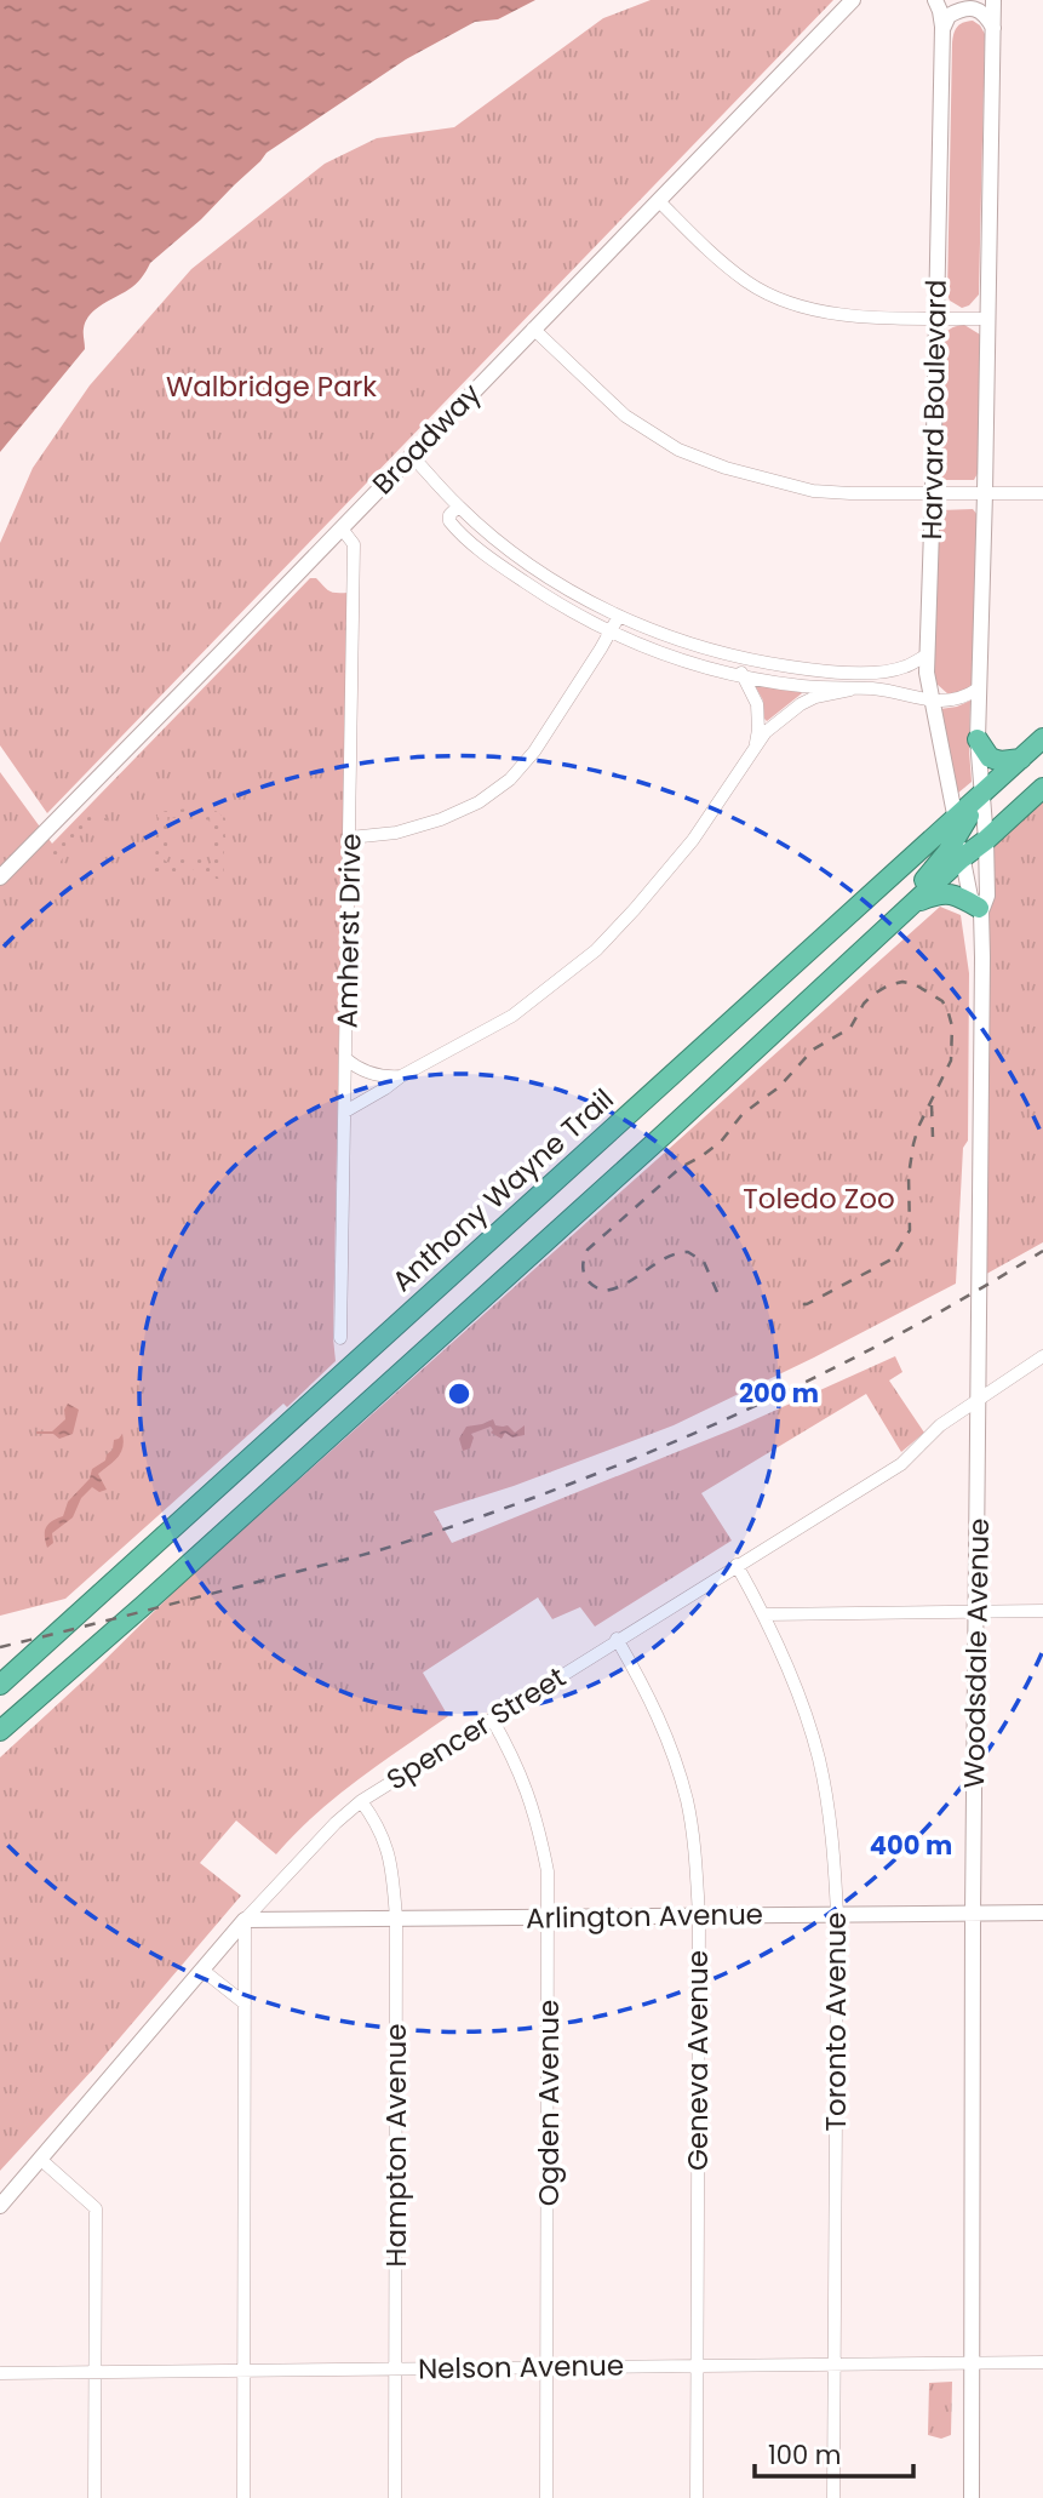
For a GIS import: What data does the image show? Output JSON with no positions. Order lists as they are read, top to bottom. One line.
{"streets":{"highway":["Anthony Wayne Trail"],"street":["Harvard Boulevard","Broadway","Amherst Drive","Woodsdale Avenue","Spencer Street","Arlington Avenue","Toronto Avenue","Geneva Avenue","Ogden Avenue","Hampton Avenue","Nelson Avenue"]},"crossings":[["Harvard Boulevard","Anthony Wayne Trail"],["Harvard Boulevard","Woodsdale Avenue"],["Broadway","Amherst Drive"],["Anthony Wayne Trail","Woodsdale Avenue"],["Woodsdale Avenue","Spencer Street"],["Woodsdale Avenue","Arlington Avenue"],["Woodsdale Avenue","Nelson Avenue"],["Spencer Street","Arlington Avenue"],["Spencer Street","Toronto Avenue"],["Spencer Street","Geneva Avenue"],["Spencer Street","Ogden Avenue"],["Spencer Street","Hampton Avenue"],["Arlington Avenue","Toronto Avenue"],["Arlington Avenue","Geneva Avenue"],["Arlington Avenue","Ogden Avenue"],["Arlington Avenue","Hampton Avenue"],["Toronto Avenue","Nelson Avenue"],["Geneva Avenue","Nelson Avenue"],["Ogden Avenue","Nelson Avenue"],["Hampton Avenue","Nelson Avenue"]],"parks":["Walbridge Park","Toledo Zoo"],"scale_bar":"100 m","rings":["200 m","400 m"]}
